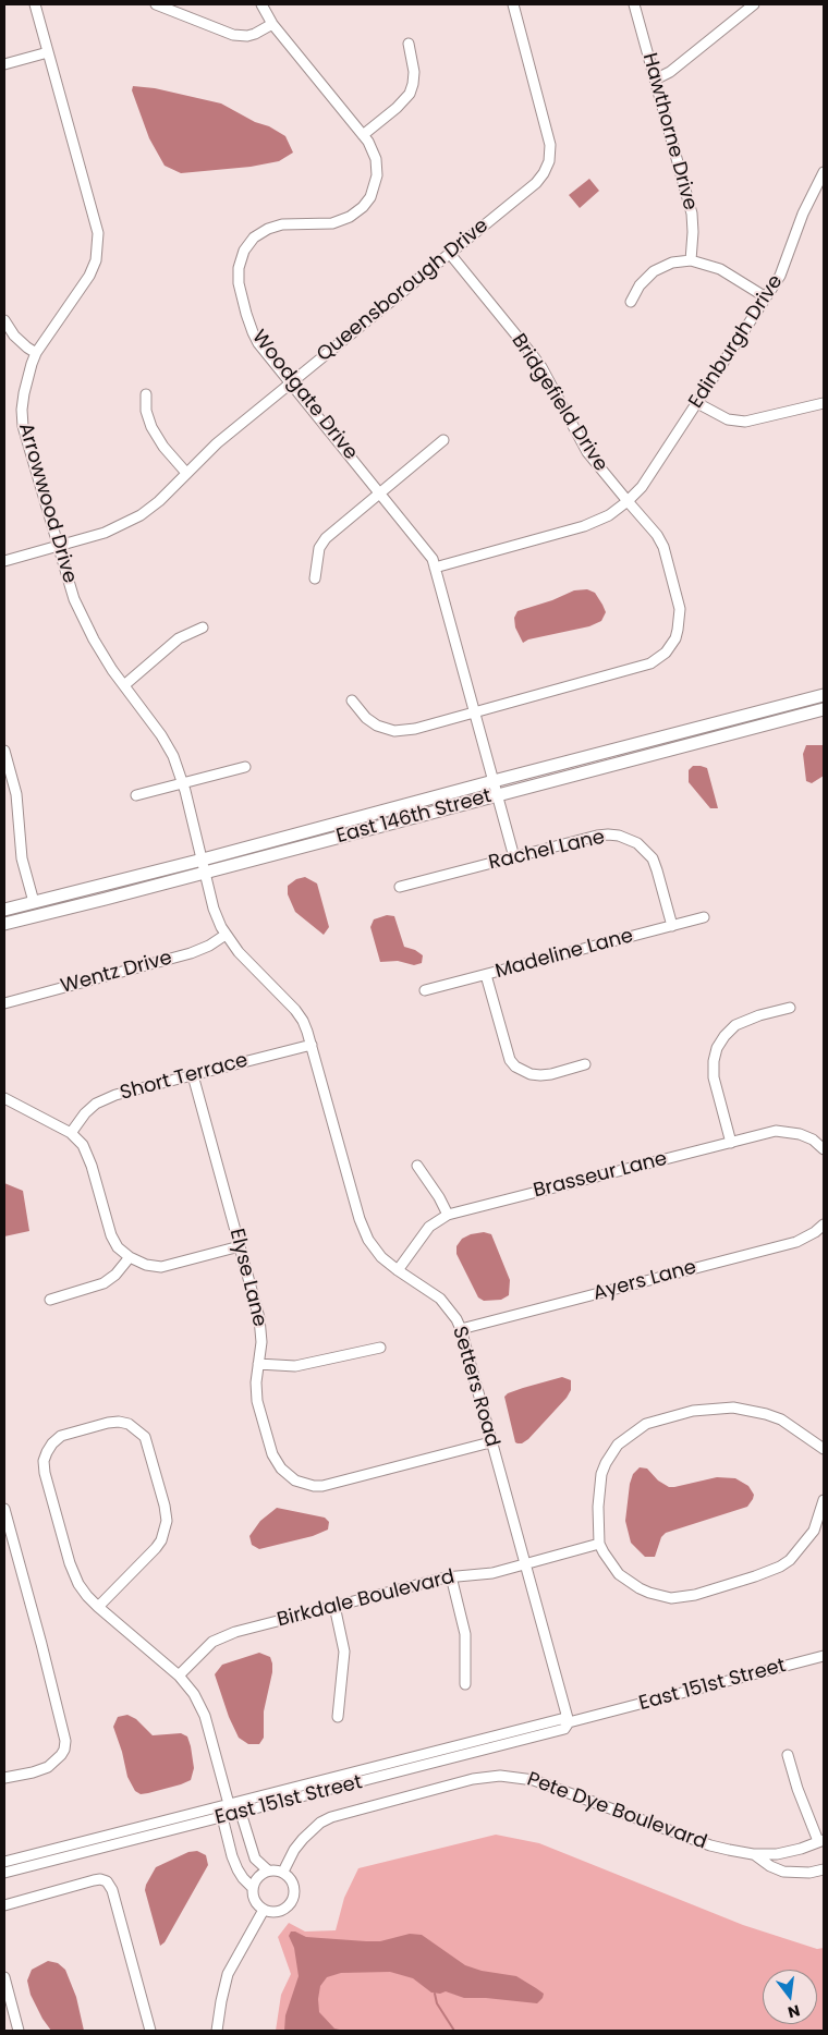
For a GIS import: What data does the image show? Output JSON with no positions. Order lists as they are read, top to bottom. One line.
{"streets":{"main road":["East 146th Street"],"street":["Hawthorne Drive","Queensborough Drive","Edinburgh Drive","Woodgate Drive","Bridgefield Drive","Arrowwood Drive","Rachel Lane","Madeline Lane","Wentz Drive","Short Terrace","Brasseur Lane","Elyse Lane","Ayers Lane","Setters Road","Birkdale Boulevard","East 151st Street","Pete Dye Boulevard"]},"crossings":[["Queensborough Drive","Woodgate Drive"],["Queensborough Drive","Bridgefield Drive"],["Queensborough Drive","Arrowwood Drive"],["Edinburgh Drive","Woodgate Drive"],["Edinburgh Drive","Bridgefield Drive"],["Woodgate Drive","Bridgefield Drive"],["Woodgate Drive","East 146th Street"],["Woodgate Drive","Rachel Lane"],["Arrowwood Drive","East 146th Street"],["Arrowwood Drive","Setters Road"],["East 146th Street","Setters Road"],["Rachel Lane","Madeline Lane"],["Wentz Drive","Setters Road"],["Short Terrace","Elyse Lane"],["Short Terrace","Setters Road"],["Brasseur Lane","Setters Road"],["Elyse Lane","Setters Road"],["Ayers Lane","Setters Road"],["Setters Road","Birkdale Boulevard"],["Setters Road","East 151st Street"]],"north":"bottom"}
